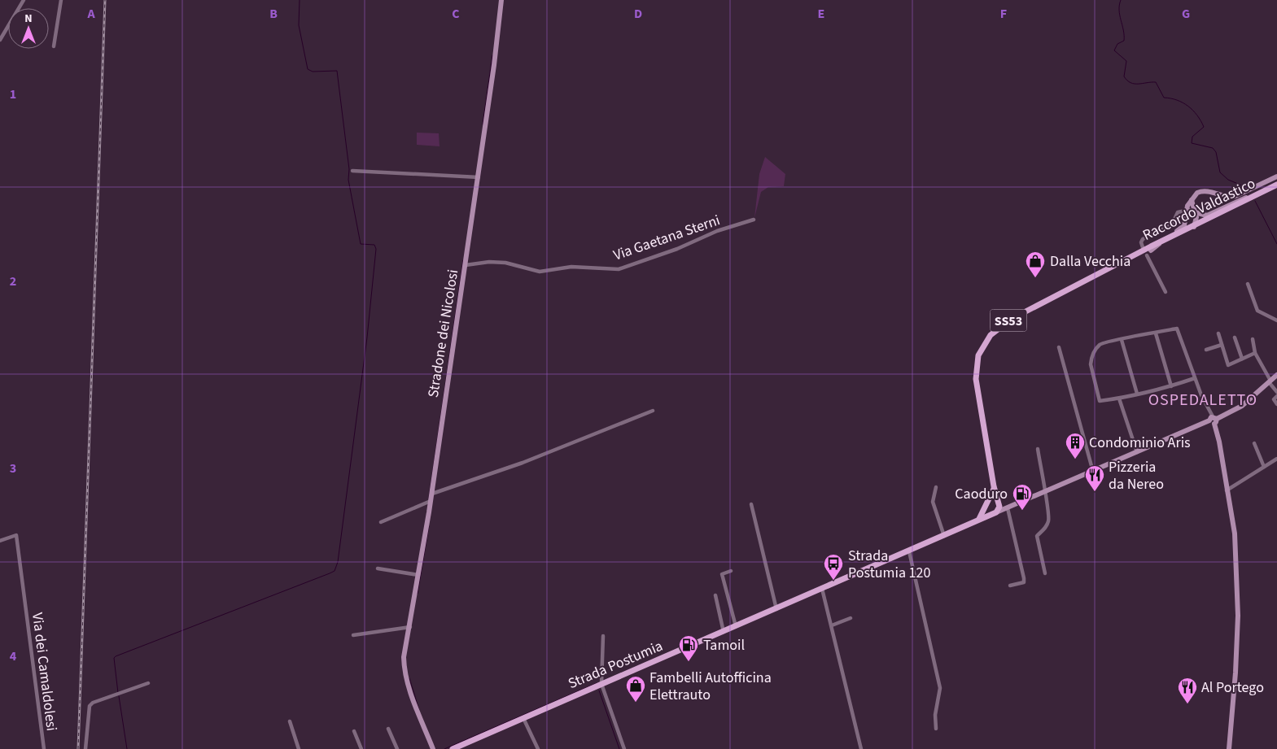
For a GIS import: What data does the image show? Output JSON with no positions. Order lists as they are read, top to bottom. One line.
{"streets":{"main road":["Raccordo Valdastico","SS53","Strada Postumia"],"street":["Via Gaetana Sterni","Stradone dei Nicolosi","Via dei Camaldolesi"]},"crossings":[["Via Gaetana Sterni","Stradone dei Nicolosi"]],"districts":["OSPEDALETTO"],"places":{"shop":["Dalla Vecchia","Fambelli Autofficina Elettrauto"],"building":["Condominio Aris"],"restaurant":["Pizzeria da Nereo","Al Portego"],"fuel station":["Caoduro","Tamoil"],"bus stop":["Strada Postumia 120"]},"north":"top","grid":{"columns":["A","B","C","D","E","F","G"],"rows":["1","2","3","4"]}}
